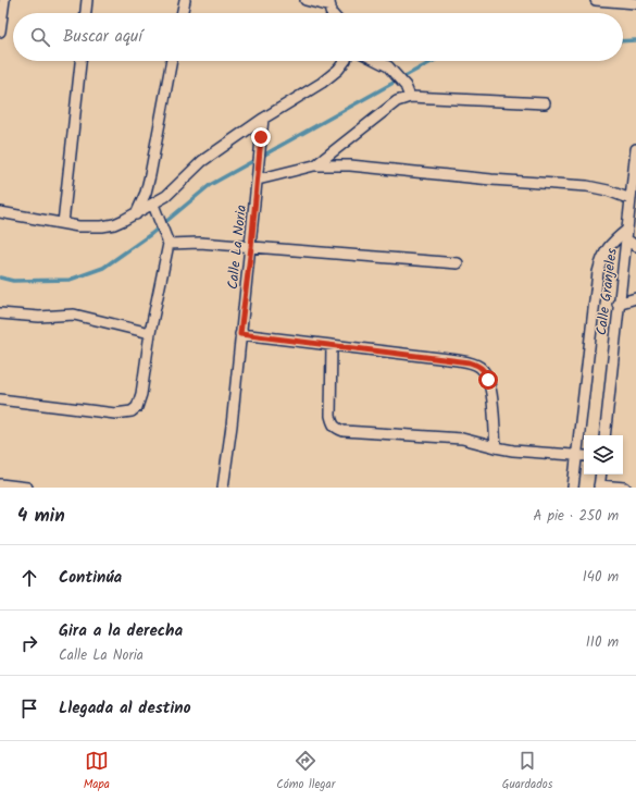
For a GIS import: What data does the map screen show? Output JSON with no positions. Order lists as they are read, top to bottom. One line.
{"streets":{"street":["Calle La Noria","Calle Granjeles"]},"page":{"search":"Buscar aquí","heading":["4 min","A pie · 250 m"],"list":[["Continúa","140 m"],["Gira a la derecha","Calle La Noria","110 m"],"Llegada al destino"],"nav":["Mapa","Cómo llegar","Guardados"]}}
